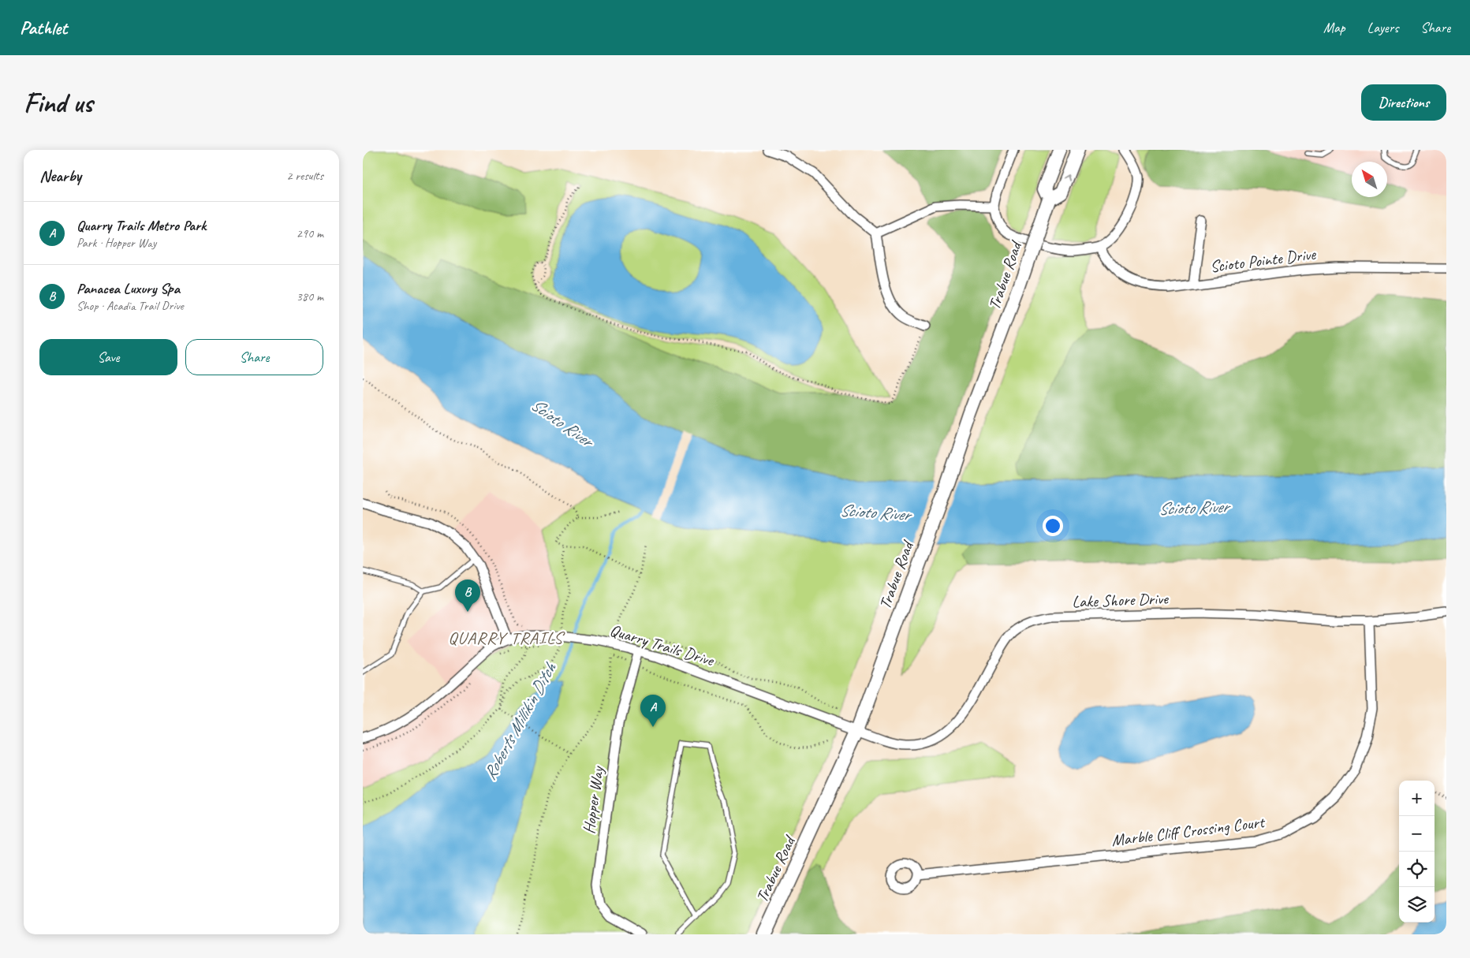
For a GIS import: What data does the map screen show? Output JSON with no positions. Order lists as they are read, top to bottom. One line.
{"streets":{"main road":["Trabue Road"],"street":["Scioto Pointe Drive","Lake Shore Drive","Quarry Trails Drive","Hopper Way","Marble Cliff Crossing Court"]},"crossings":[["Trabue Road","Lake Shore Drive"],["Trabue Road","Quarry Trails Drive"],["Lake Shore Drive","Quarry Trails Drive"],["Lake Shore Drive","Marble Cliff Crossing Court"],["Quarry Trails Drive","Hopper Way"]],"districts":["QUARRY TRAILS"],"water":["Scioto River","Roberts Millikin Ditch"],"north":"top left","page":{"header":"Pathlet","nav":["Map","Layers","Share"],"buttons":["Directions",["Save","Share"]],"title":"Find us","heading":["Nearby","2 results"],"list":[{"mark":"A","name":"Quarry Trails Metro Park","note":"Park · Hopper Way","value":"290 m"},{"mark":"B","name":"Panacea Luxury Spa","note":"Shop · Acadia Trail Drive","value":"380 m"}],"pins":["B","A"],"map_buttons":["+","−"]}}
